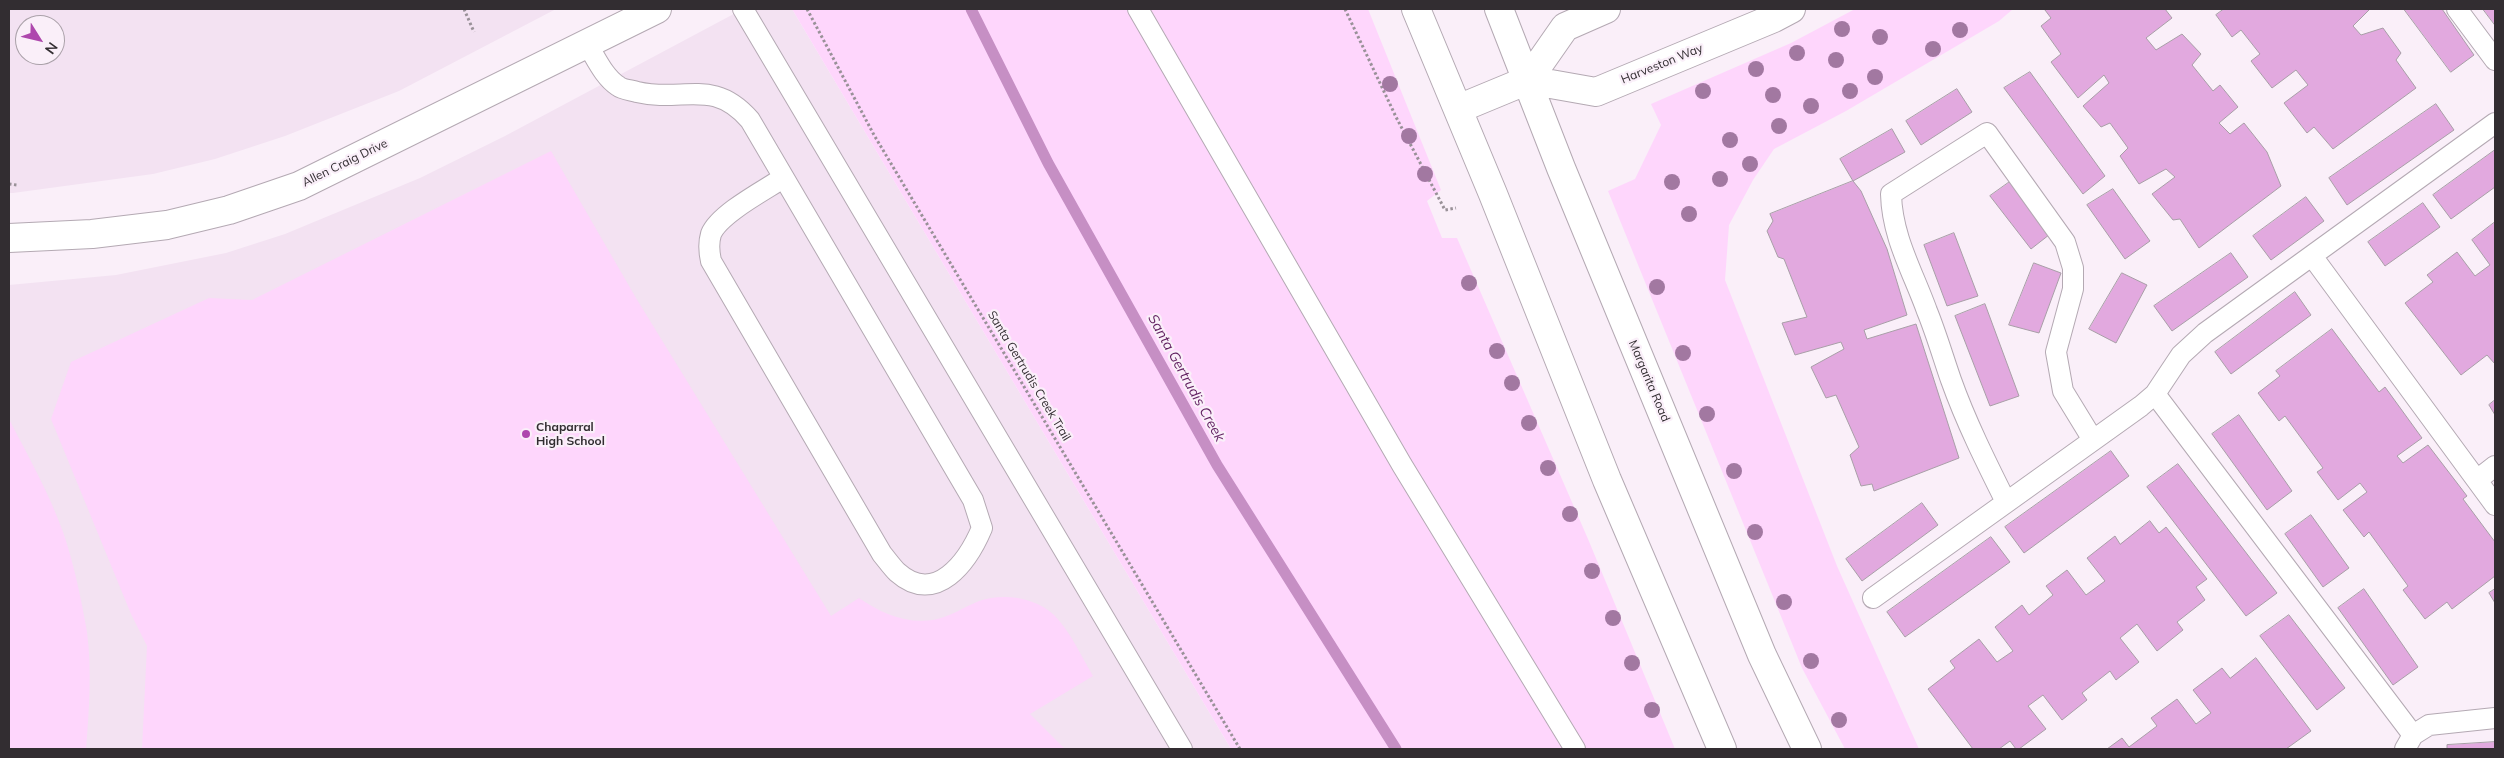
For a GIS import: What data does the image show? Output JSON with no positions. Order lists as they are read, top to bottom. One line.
{"streets":{"main road":["Harveston Way","Allen Craig Drive","Margarita Road"],"path":["Santa Gertrudis Creek Trail"]},"crossings":[["Harveston Way","Margarita Road"]],"water":["Santa Gertrudis Creek"],"places":["Chaparral High School"],"north":"bottom right"}
